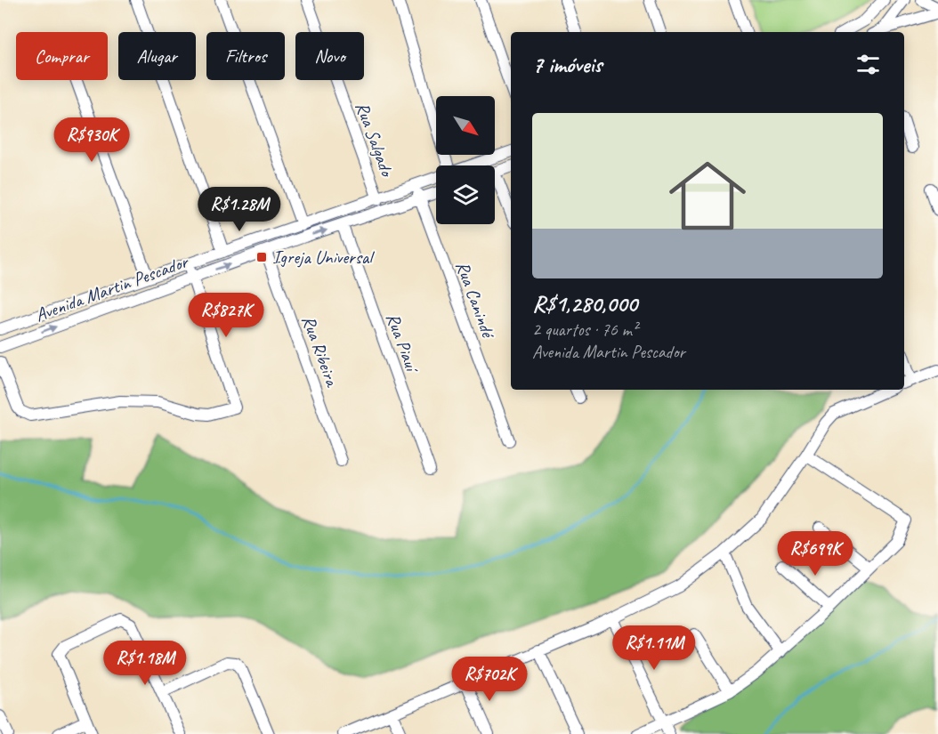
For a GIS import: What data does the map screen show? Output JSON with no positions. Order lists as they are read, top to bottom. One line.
{"streets":{"street":["Rua Salgado","Avenida Martin Pescador","Rua Canindé","Rua Piauí","Rua Ribeira"]},"crossings":[["Rua Salgado","Avenida Martin Pescador"],["Avenida Martin Pescador","Rua Canindé"],["Avenida Martin Pescador","Rua Piauí"],["Avenida Martin Pescador","Rua Ribeira"]],"places":{"transit":["Igreja Universal"]},"north":"bottom right","page":{"chip":["Comprar","Alugar","Filtros","Novo"],"heading":"7 imóveis","list":[{"name":"R$1,280,000","note":"2 quartos · 76 m² · Avenida Martin Pescador"}],"price":["R$930K","R$1.28M","R$827K","R$699K","R$1.11M","R$1.18M","R$702K"]}}
